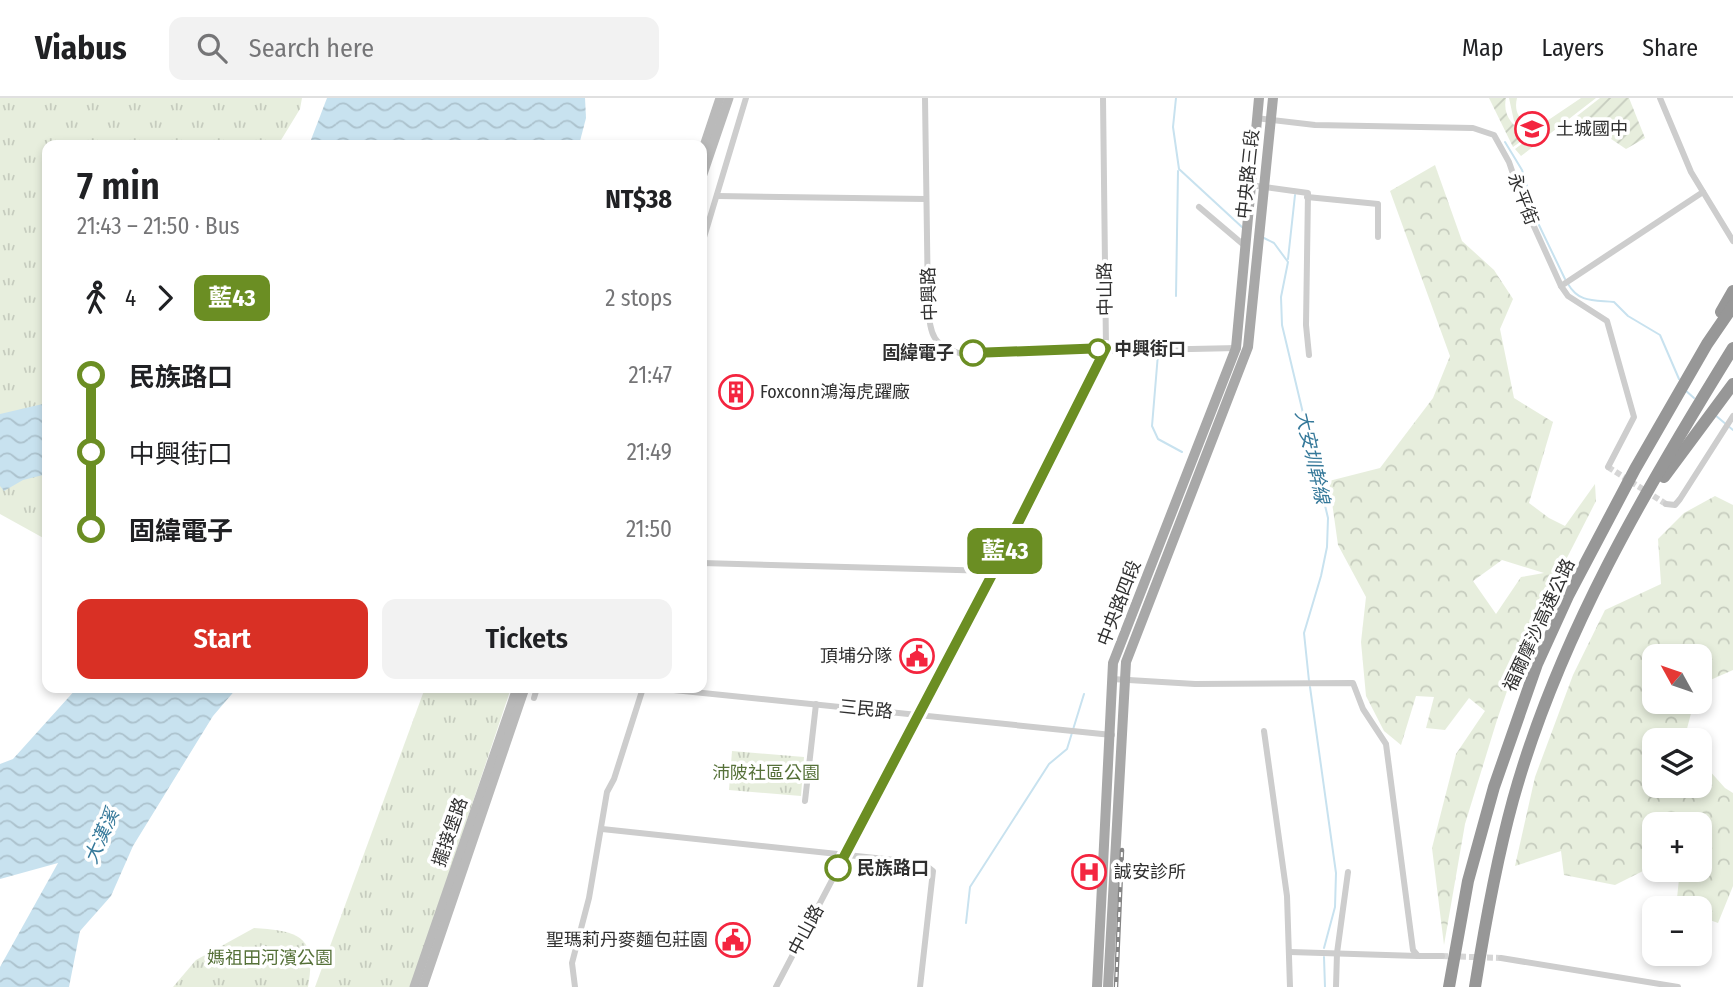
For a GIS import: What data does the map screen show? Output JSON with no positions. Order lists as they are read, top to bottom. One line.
{"streets":{"highway":["福爾摩沙高速公路"],"main road":["中央路三段","中央路四段"],"street":["永平街","中山路","中興路","三民路","擺接堡路"]},"crossings":[["中央路三段","永平街"],["中央路三段","中央路四段"],["中山路","中興路"],["中山路","三民路"],["中興路","中央路四段"],["中央路四段","三民路"]],"water":["大安圳幹線","大漢溪"],"parks":["沛陂社區公園","媽祖田河濱公園"],"places":{"school or university":["土城國中"],"other":["中興街口","固緯電子","民族路口"],"building":["Foxconn鴻海虎躍廠"],"public building":["頂埔分隊","聖瑪莉丹麥麵包莊園"],"hospital":["誠安診所"]},"lines":["bus line 藍43"],"north":"top left","page":{"header":"Viabus","search":"Search here","nav":["Map","Layers","Share"],"on_map":"藍43","heading":["7 min","21:43 – 21:50 · Bus","NT$38"],"legs":["4","藍43","2 stops"],"list":[{"name":"民族路口","value":"21:47"},{"name":"中興街口","value":"21:49"},{"name":"固緯電子","value":"21:50"}],"buttons":["Start","Tickets"],"map_buttons":["+","−"]}}
